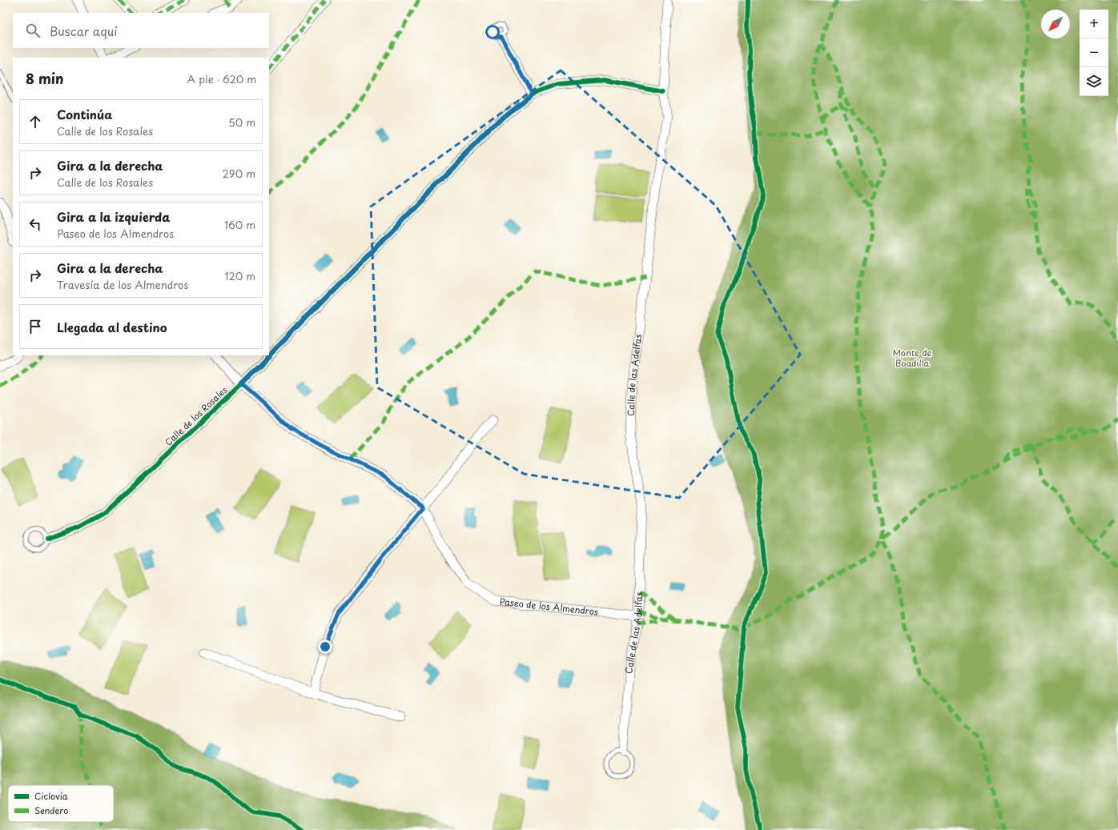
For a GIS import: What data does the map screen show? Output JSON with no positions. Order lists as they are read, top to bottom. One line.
{"streets":{"street":["Calle de las Adelfas","Calle de los Rosales","Paseo de los Almendros"]},"crossings":[["Calle de las Adelfas","Calle de los Rosales"],["Calle de las Adelfas","Paseo de los Almendros"],["Calle de los Rosales","Paseo de los Almendros"]],"parks":["Monte de Boadilla"],"legend":["Ciclovía","Sendero"],"north":"bottom left","page":{"map_buttons":["+","−"],"search":"Buscar aquí","heading":["8 min","A pie · 620 m"],"list":[["Continúa","Calle de los Rosales","50 m"],["Gira a la derecha","Calle de los Rosales","290 m"],["Gira a la izquierda","Paseo de los Almendros","160 m"],["Gira a la derecha","Travesía de los Almendros","120 m"],"Llegada al destino"]}}
